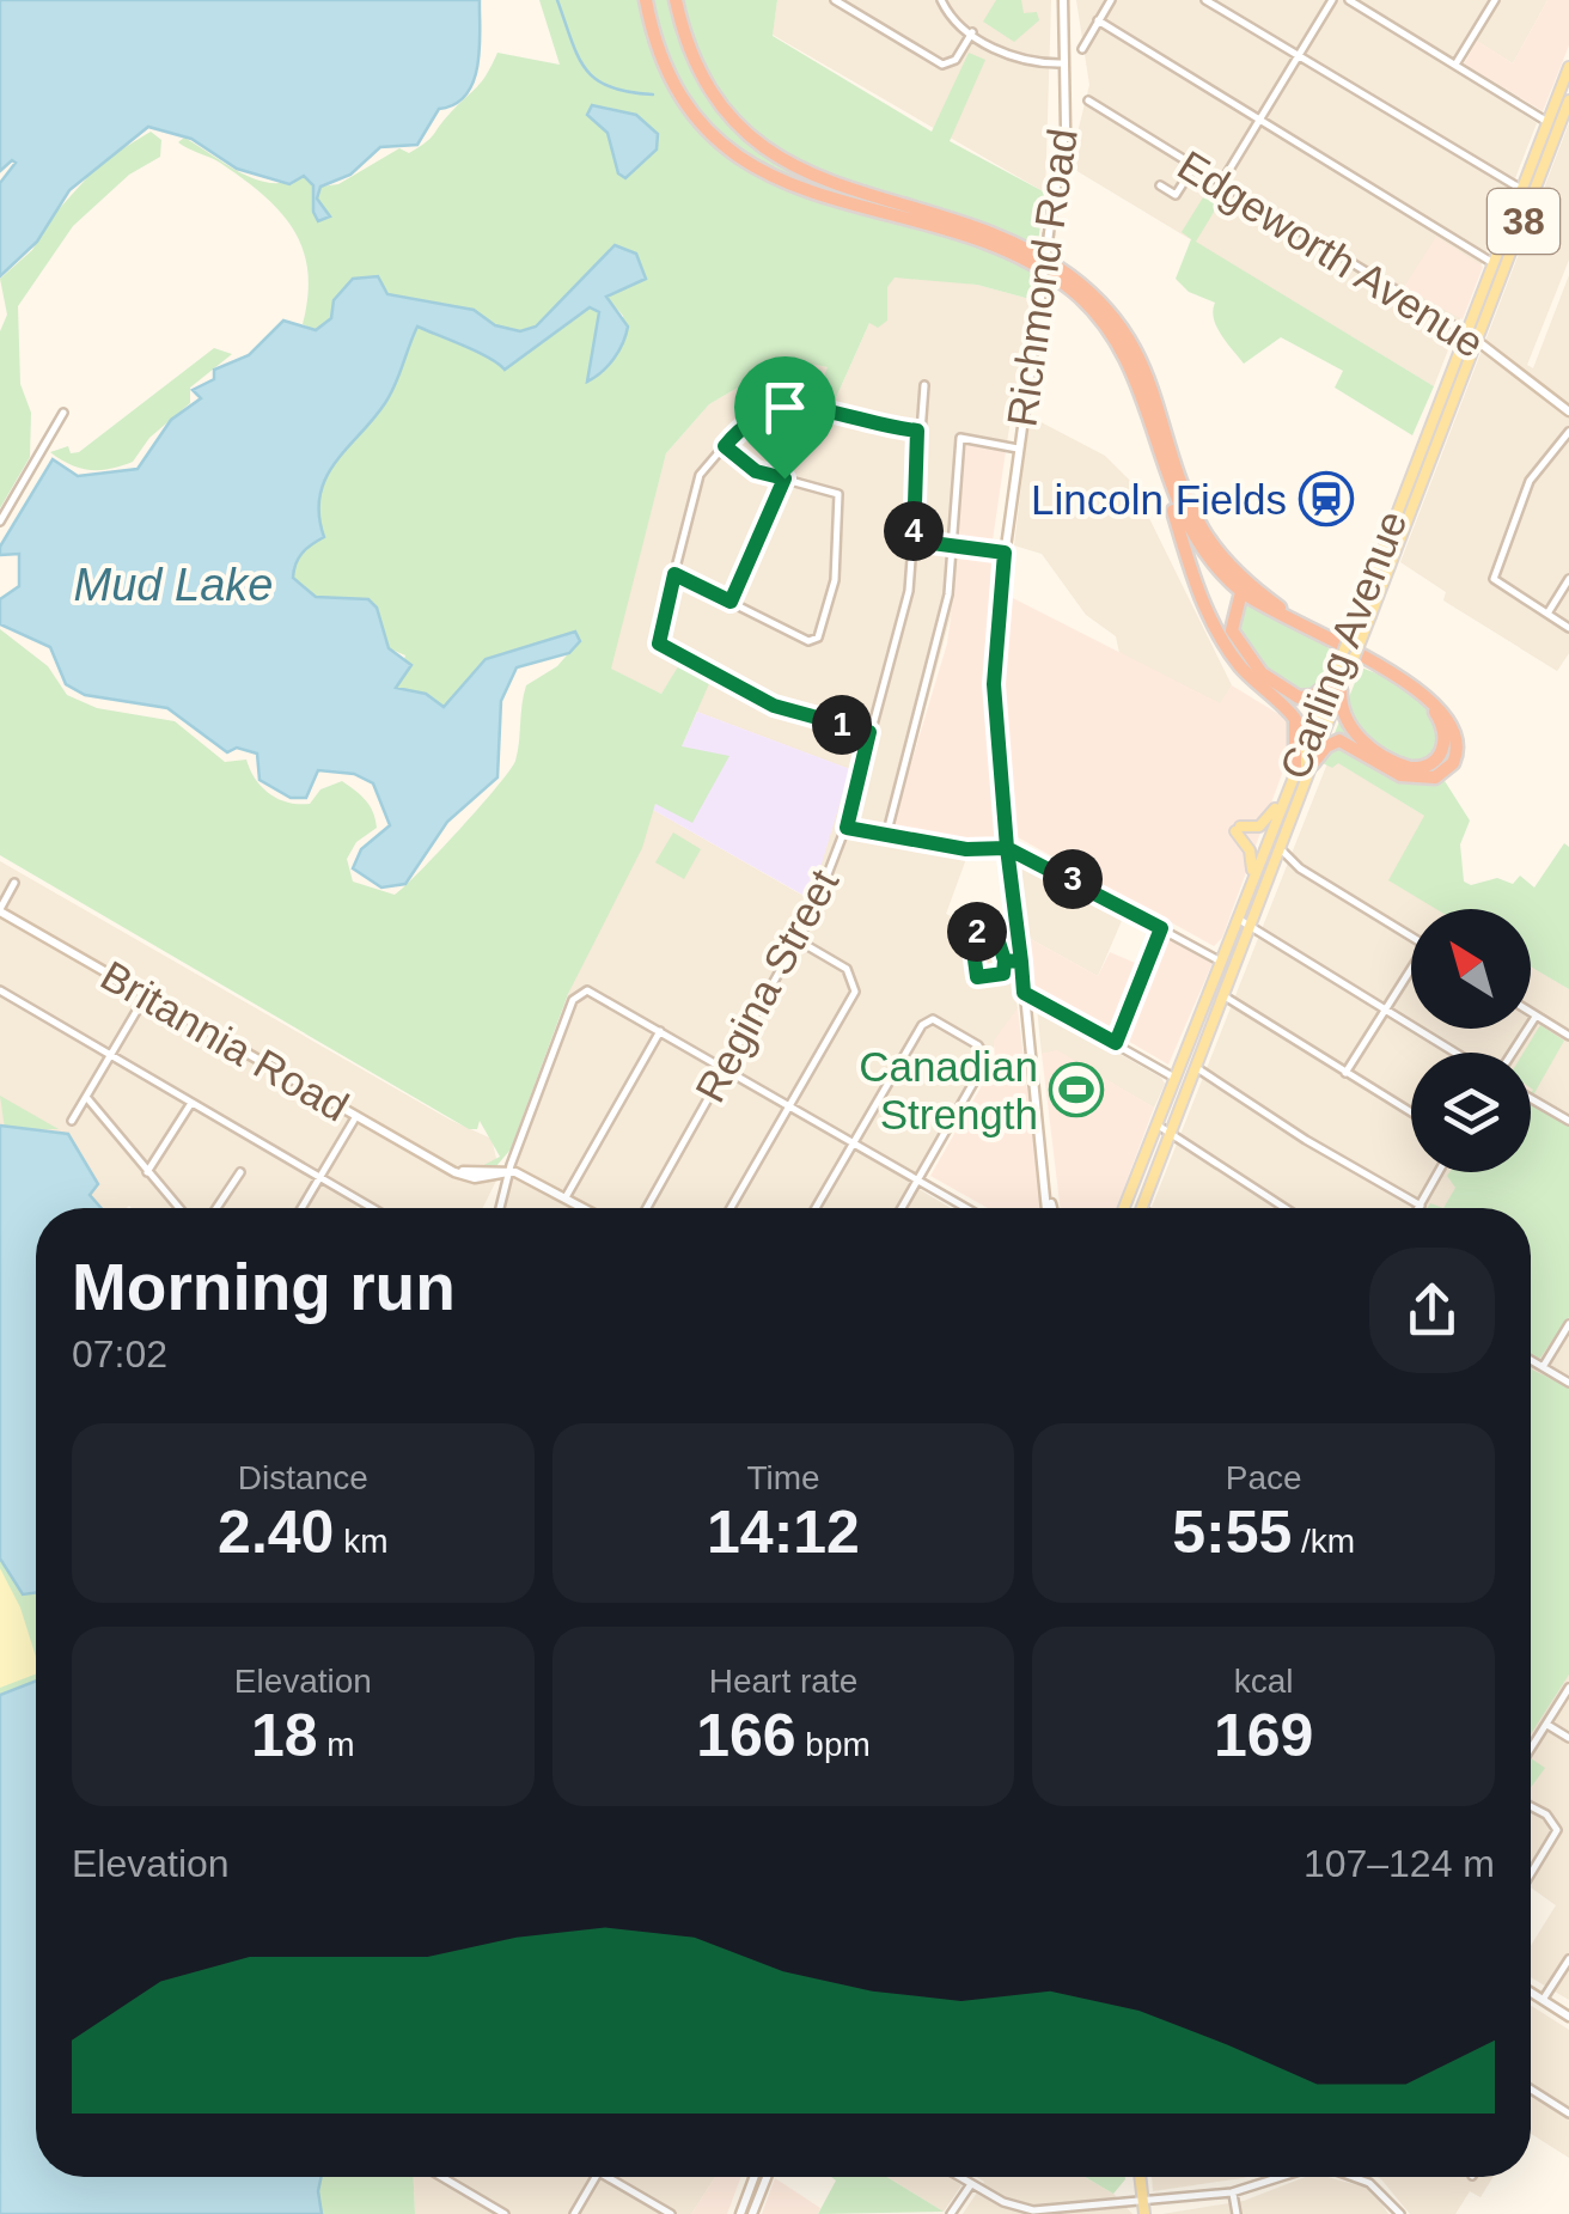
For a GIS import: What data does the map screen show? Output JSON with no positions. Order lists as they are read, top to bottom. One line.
{"streets":{"main road":["38","Edgeworth Avenue","Richmond Road","Carling Avenue","Britannia Road"],"street":["Regina Street"]},"crossings":[["Edgeworth Avenue","Carling Avenue"]],"water":["Mud Lake"],"places":{"station":["Lincoln Fields"],"sports":["Canadian Strength"]},"north":"top left","page":{"pins":["4","1","3","2"],"heading":["Morning run","07:02"],"stats":[["Distance","2.40 km"],["Time","14:12"],["Pace","5:55 /km"],["Elevation","18 m"],["Heart rate","166 bpm"],["kcal","169"]],"chart":["Elevation","107–124 m"]}}
